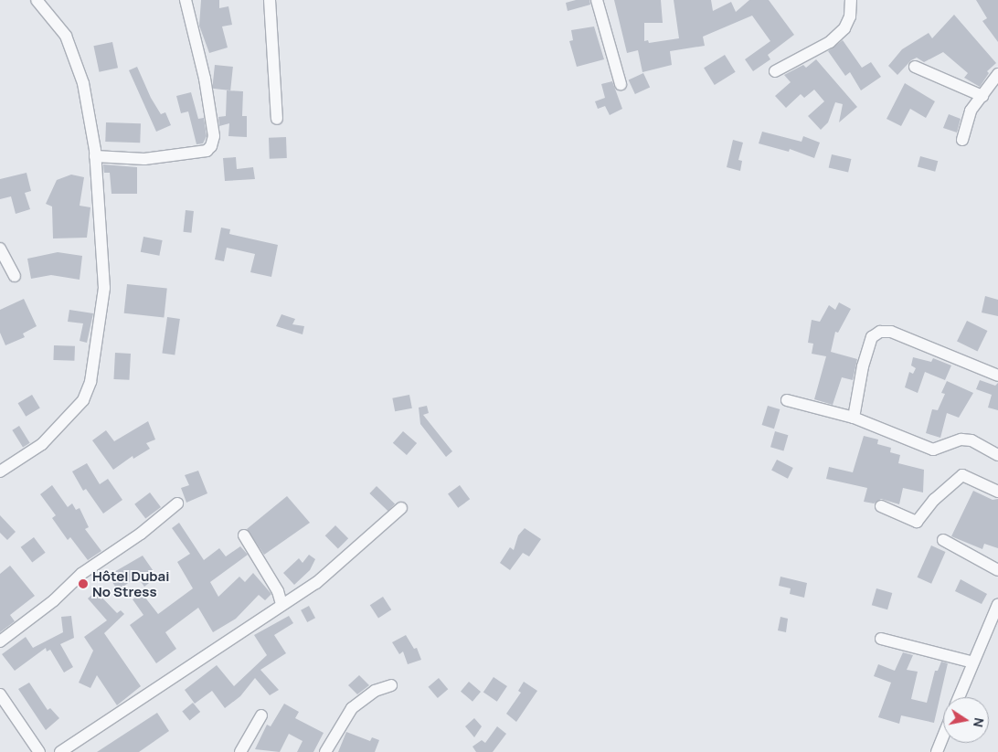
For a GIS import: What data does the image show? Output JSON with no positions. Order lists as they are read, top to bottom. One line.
{"places":["Hôtel Dubai No Stress"],"north":"right"}
